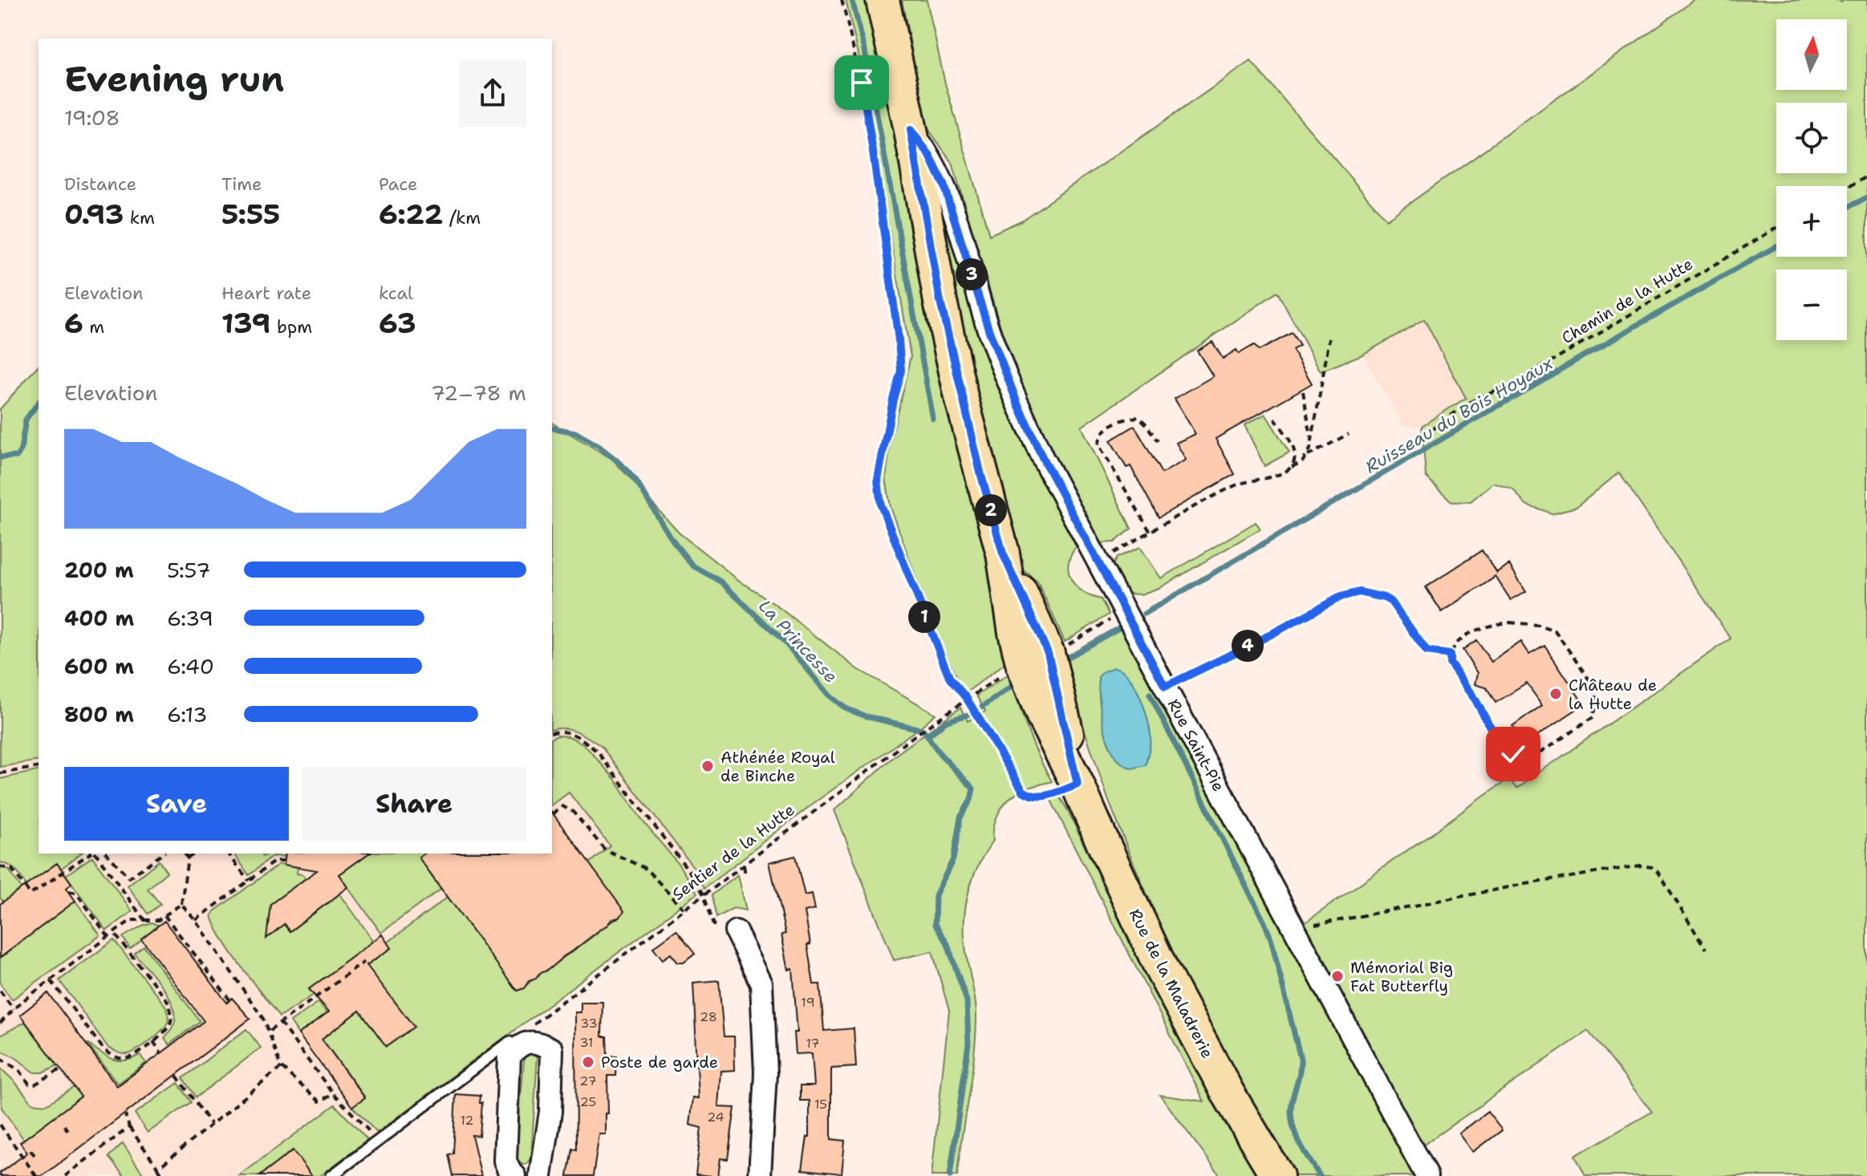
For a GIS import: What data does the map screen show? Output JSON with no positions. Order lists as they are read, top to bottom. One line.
{"streets":{"main road":["Rue de la Maladrerie"],"street":["Rue Saint-Pie"],"path":["Chemin de la Hutte","Sentier de la Hutte"]},"crossings":[["Rue Saint-Pie","Rue de la Maladrerie"]],"water":["Ruisseau du Bois Hoyaux","La Princesse"],"places":["Château de la Hutte","Athénée Royal de Binche","Mémorial Big Fat Butterfly","Poste de garde"],"house_numbers":["19","28","33","31","17","27","25","15","24","12"],"north":"top","page":{"map_buttons":["+","−"],"heading":["Evening run","19:08"],"stats":[["Distance","0.93 km"],["Time","5:55"],["Pace","6:22 /km"],["Elevation","6 m"],["Heart rate","139 bpm"],["kcal","63"]],"pins":["3","2","1","4"],"chart":["Elevation","72–78 m"],"list":[{"name":"200 m","note":"5:57"},{"name":"400 m","note":"6:39"},{"name":"600 m","note":"6:40"},{"name":"800 m","note":"6:13"}],"buttons":["Save","Share"]}}
